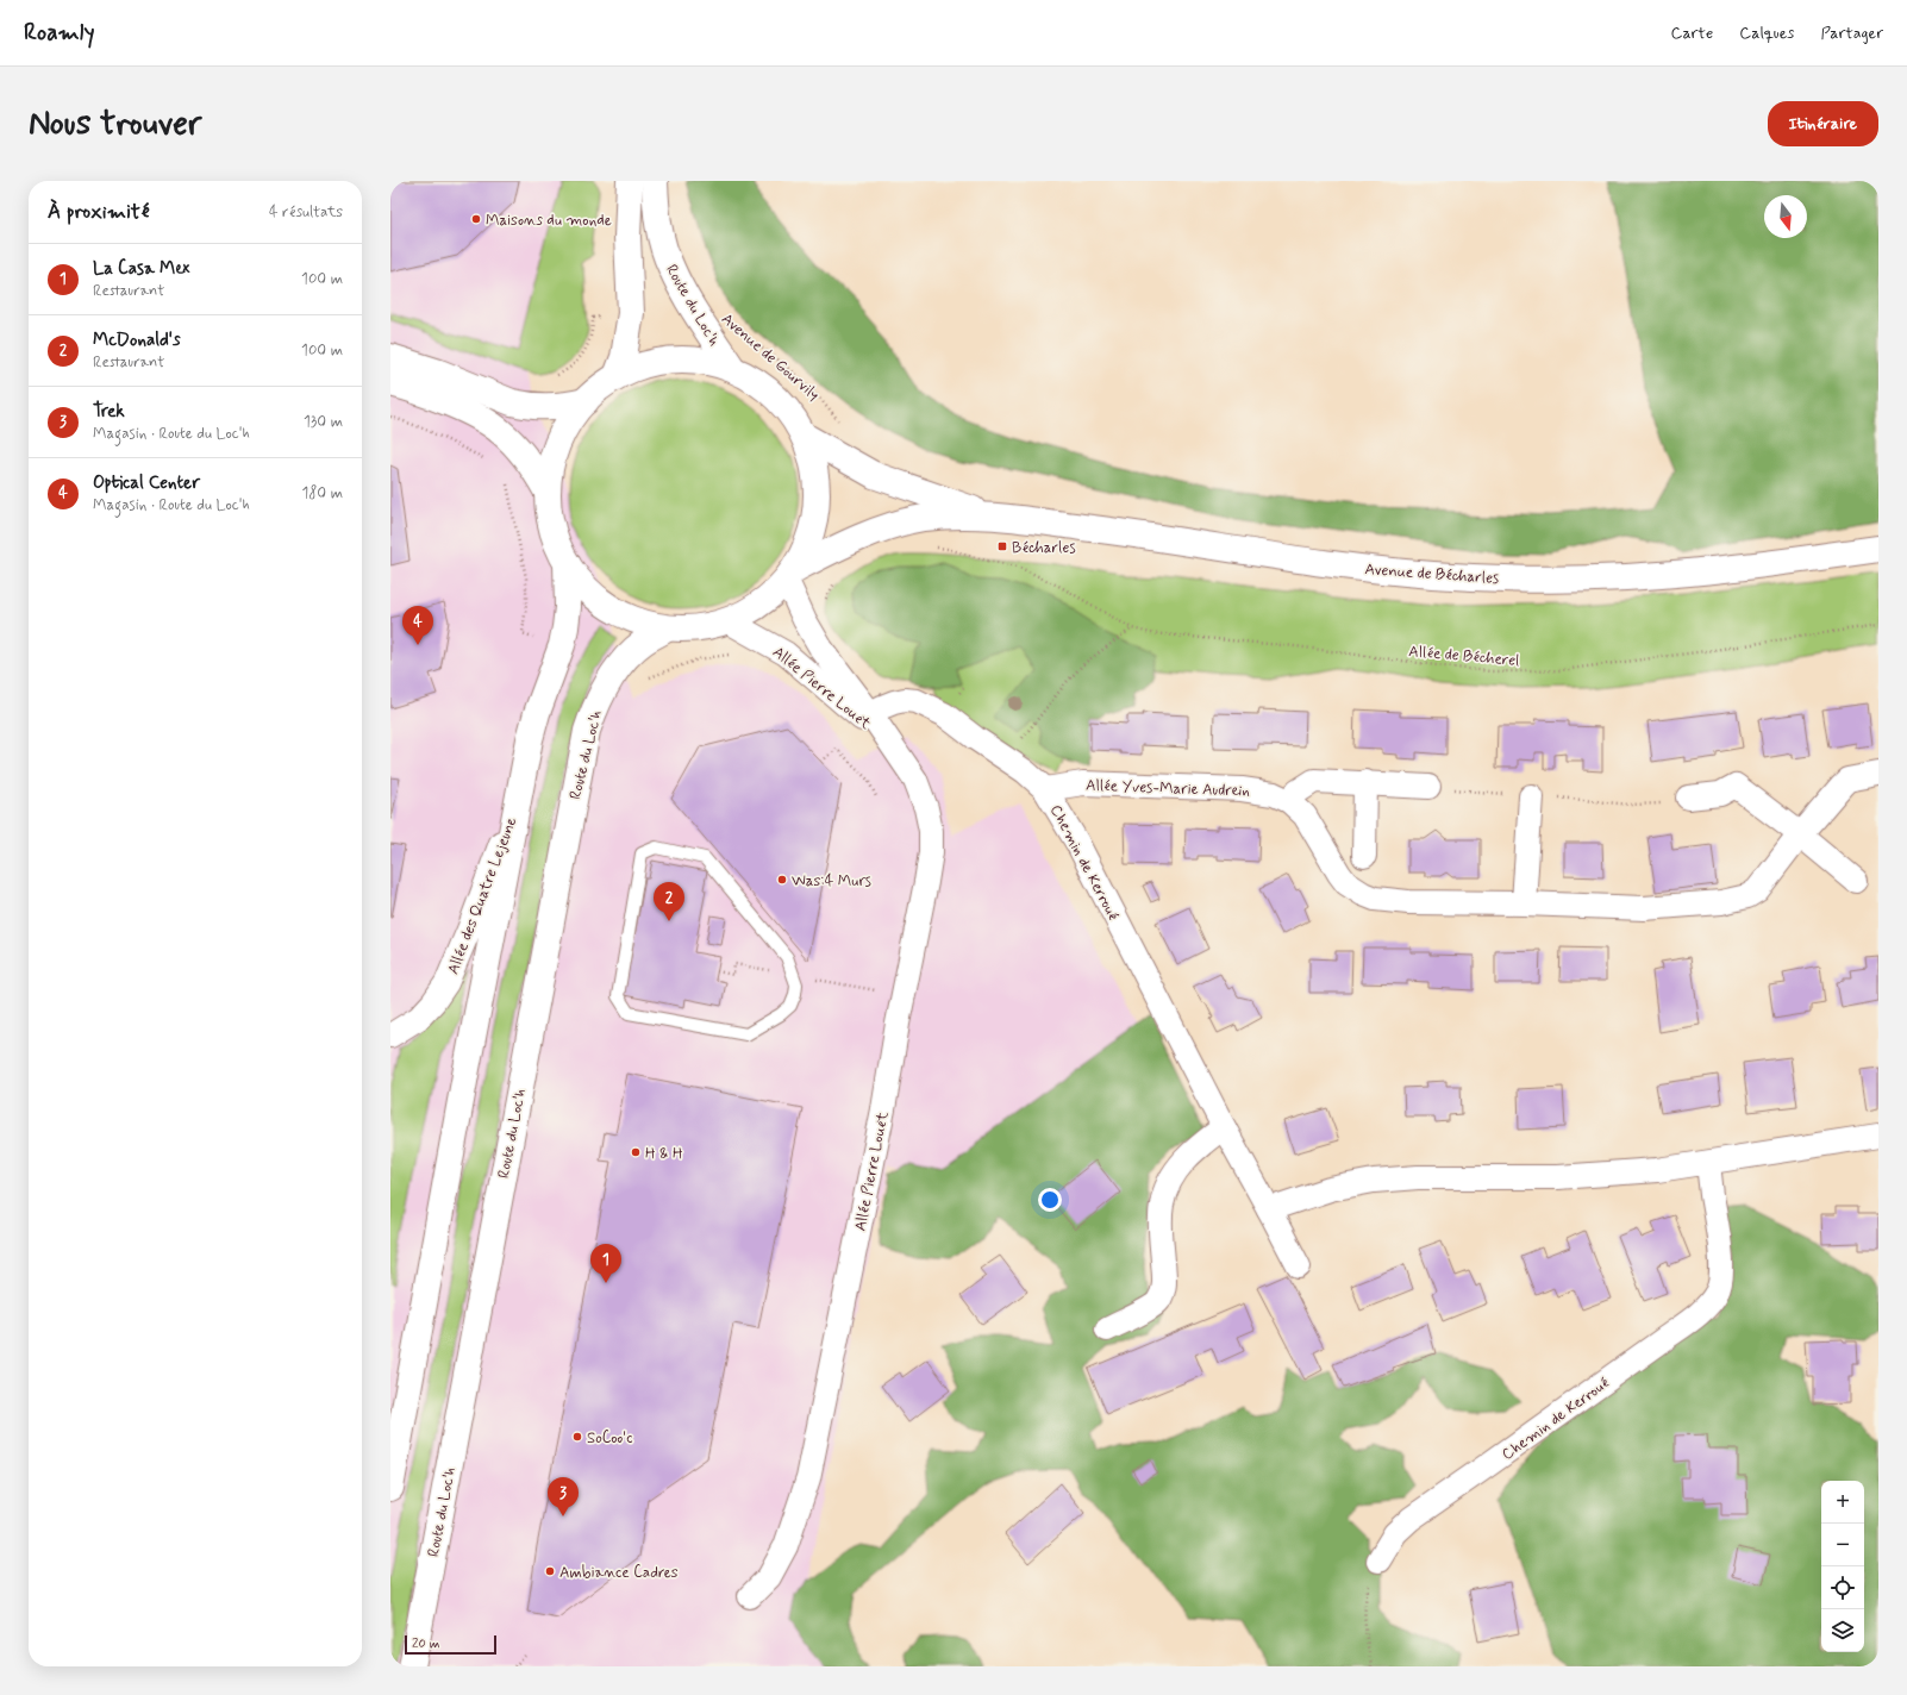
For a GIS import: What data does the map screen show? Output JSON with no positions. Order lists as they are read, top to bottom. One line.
{"streets":{"main road":["Route du Loc'h","Avenue de Bécharles"],"street":["Allée Pierre Louët","Allée Yves-Marie Audrein","Chemin de Kerroué","Allée des Quatre Lejeune"],"path":["Avenue de Gourvily","Allée de Bécherel"]},"crossings":[["Avenue de Bécharles","Allée Pierre Louët"],["Allée Pierre Louët","Chemin de Kerroué"],["Allée Yves-Marie Audrein","Chemin de Kerroué"]],"places":{"other":["Maisons du monde","Was:4 Murs","H & H","SoCoo'c","Ambiance Cadres"],"transit":["Bécharles"]},"scale_bar":"20 m","north":"bottom","page":{"header":"Roamly","nav":["Carte","Calques","Partager"],"buttons":"Itinéraire","title":"Nous trouver","heading":["À proximité","4 résultats"],"list":[{"mark":"1","name":"La Casa Mex","note":"Restaurant","value":"100 m"},{"mark":"2","name":"McDonald's","note":"Restaurant","value":"100 m"},{"mark":"3","name":"Trek","note":"Magasin · Route du Loc'h","value":"130 m"},{"mark":"4","name":"Optical Center","note":"Magasin · Route du Loc'h","value":"180 m"}],"pins":["4","2","1","3"],"map_buttons":["+","−"],"scale":"20 m"}}
